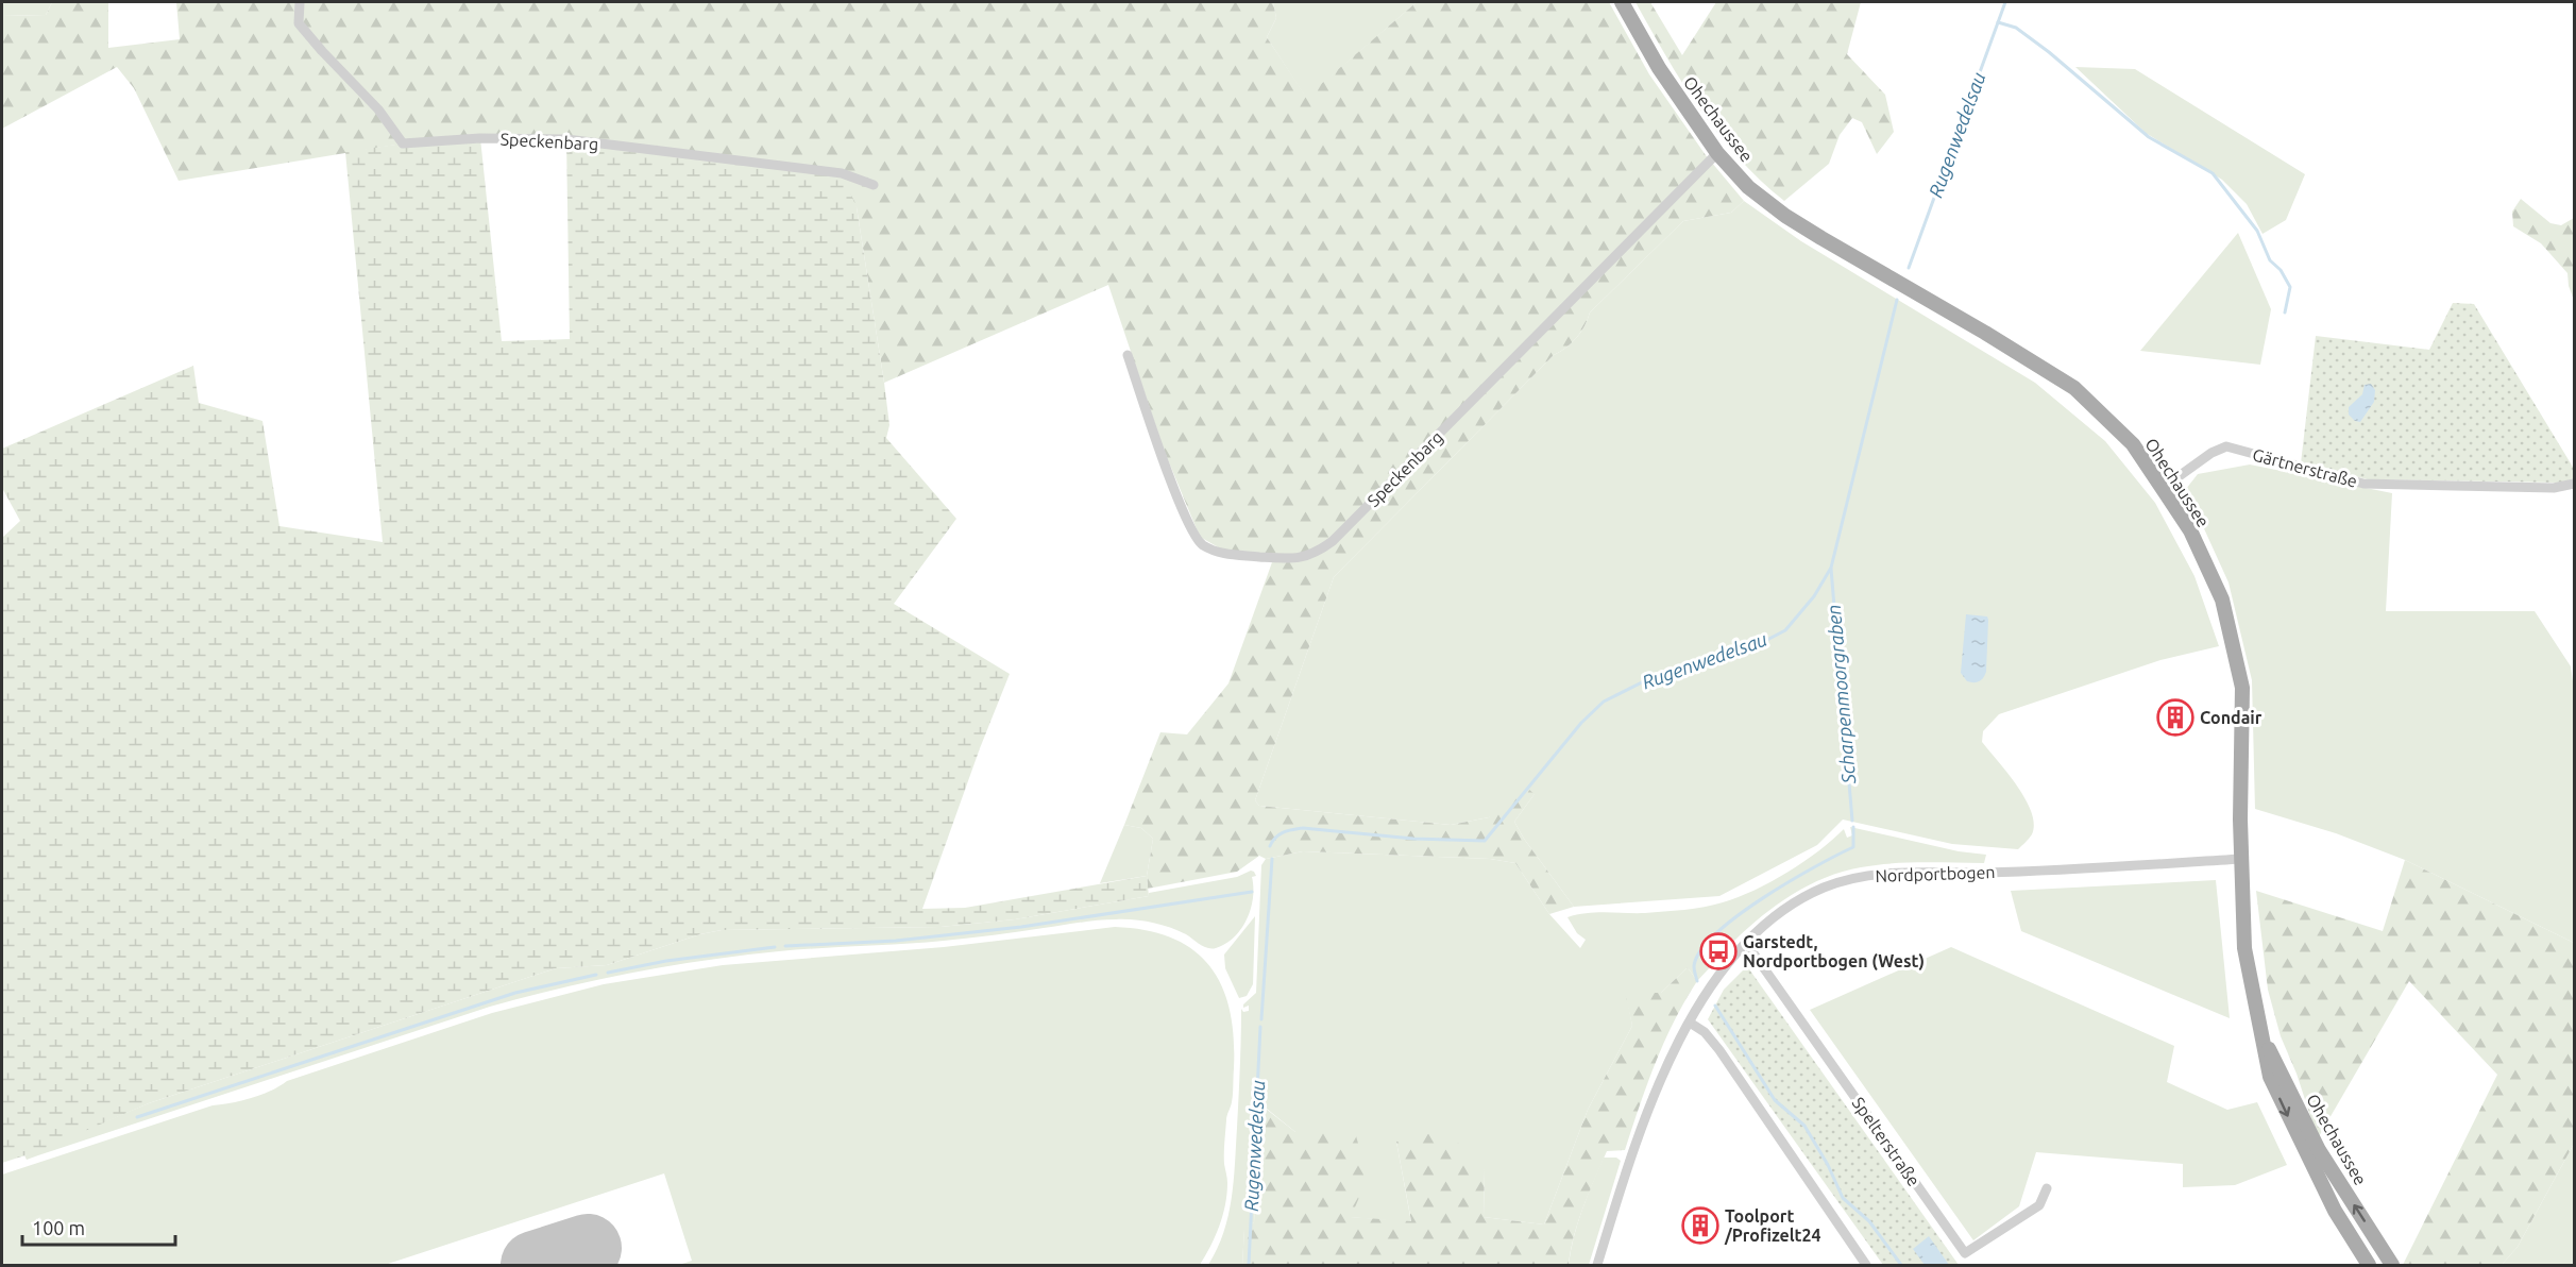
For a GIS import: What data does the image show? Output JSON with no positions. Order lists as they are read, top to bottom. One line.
{"streets":{"main road":["Ohechaussee"],"street":["Speckenbarg","Gärtnerstraße","Nordportbogen","Spelterstraße"]},"crossings":[["Ohechaussee","Speckenbarg"],["Ohechaussee","Gärtnerstraße"],["Ohechaussee","Nordportbogen"],["Nordportbogen","Spelterstraße"]],"water":["Rugenwedelsau","Scharpenmoorgraben"],"places":{"building":["Condair","Toolport /Profizelt24"],"bus stop":["Garstedt, Nordportbogen (West)"]},"scale_bar":"100 m"}
